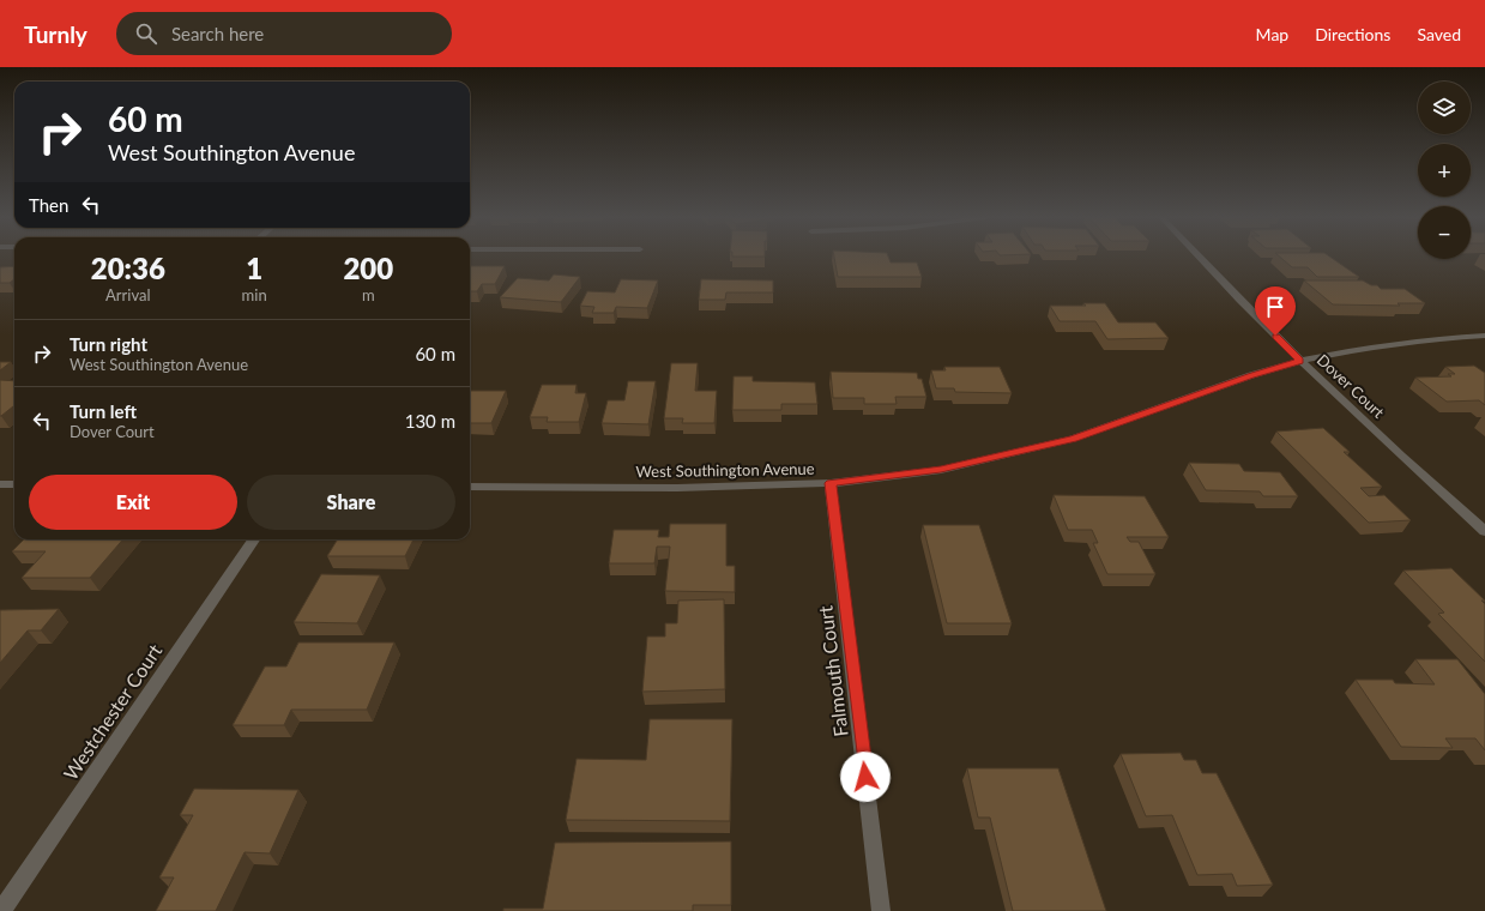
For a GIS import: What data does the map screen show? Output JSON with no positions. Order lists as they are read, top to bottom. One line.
{"streets":{"street":["Dover Court","West Southington Avenue","Falmouth Court","Westchester Court"]},"crossings":[["Dover Court","West Southington Avenue"],["West Southington Avenue","Falmouth Court"]],"page":{"header":"Turnly","search":"Search here","nav":["Map","Directions","Saved"],"map_buttons":["+","−"],"turn":["60 m","West Southington Avenue"],"then":"Then","eta":["20:36","Arrival","1","min","200","m"],"list":[{"name":"Turn right","note":"West Southington Avenue","value":"60 m"},{"name":"Turn left","note":"Dover Court","value":"130 m"}],"buttons":["Exit","Share"]}}
